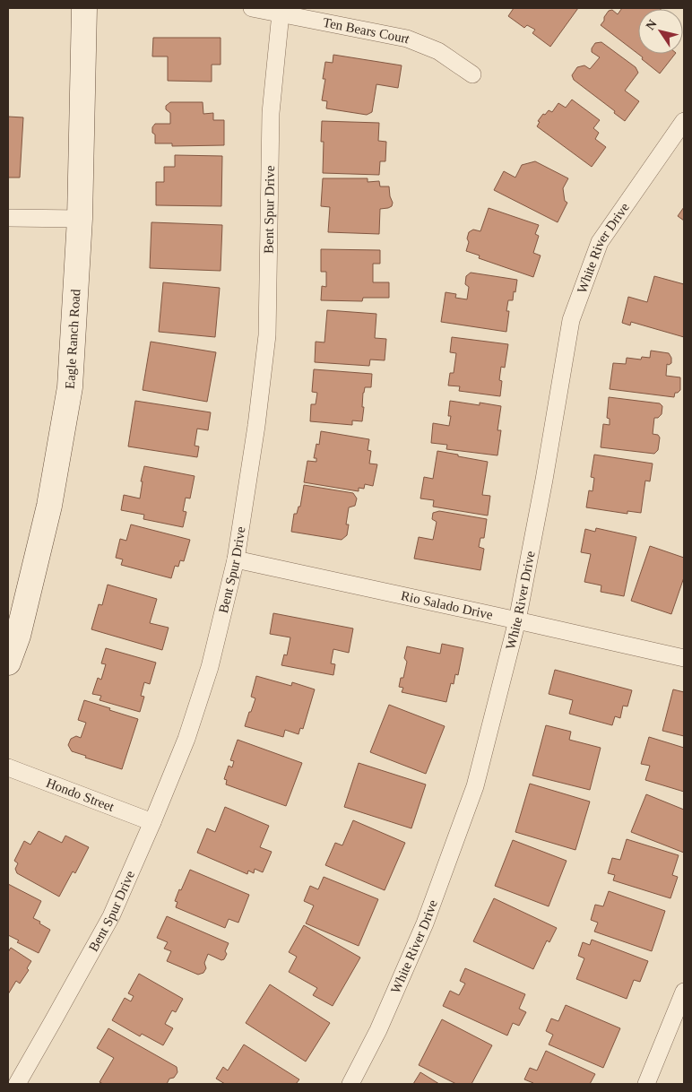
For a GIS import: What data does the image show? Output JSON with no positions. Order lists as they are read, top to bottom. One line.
{"streets":{"street":["Ten Bears Court","Bent Spur Drive","White River Drive","Eagle Ranch Road","Rio Salado Drive","Hondo Street"]},"crossings":[["Ten Bears Court","Bent Spur Drive"],["Bent Spur Drive","Rio Salado Drive"],["Bent Spur Drive","Hondo Street"],["White River Drive","Rio Salado Drive"]],"north":"top left"}
